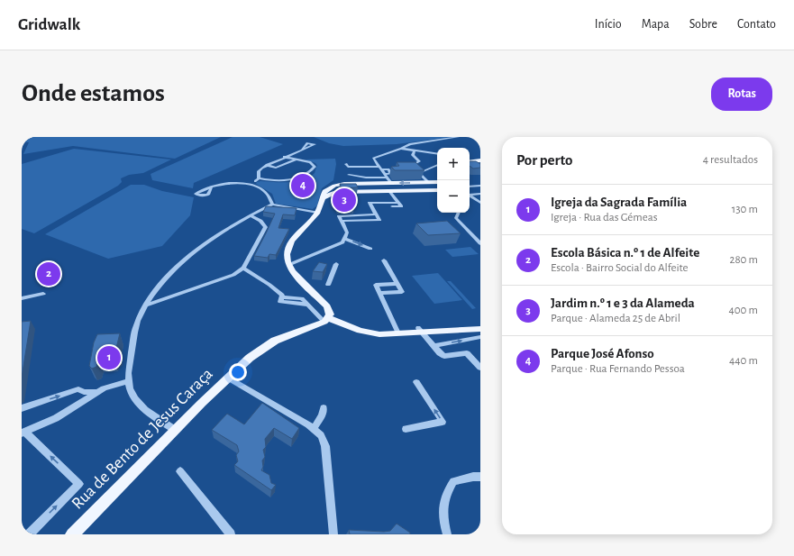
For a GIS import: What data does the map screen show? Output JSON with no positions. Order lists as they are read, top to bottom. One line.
{"streets":{"main road":["Rua de Bento de Jesus Caraça"]},"page":{"header":"Gridwalk","nav":["Início","Mapa","Sobre","Contato"],"buttons":"Rotas","title":"Onde estamos","heading":["Por perto","4 resultados"],"map_buttons":["+","−"],"pins":["4","3","2","1"],"list":[{"mark":"1","name":"Igreja da Sagrada Família","note":"Igreja · Rua das Gémeas","value":"130 m"},{"mark":"2","name":"Escola Básica n.º 1 de Alfeite","note":"Escola · Bairro Social do Alfeite","value":"280 m"},{"mark":"3","name":"Jardim n.º 1 e 3 da Alameda","note":"Parque · Alameda 25 de Abril","value":"400 m"},{"mark":"4","name":"Parque José Afonso","note":"Parque · Rua Fernando Pessoa","value":"440 m"}]}}
